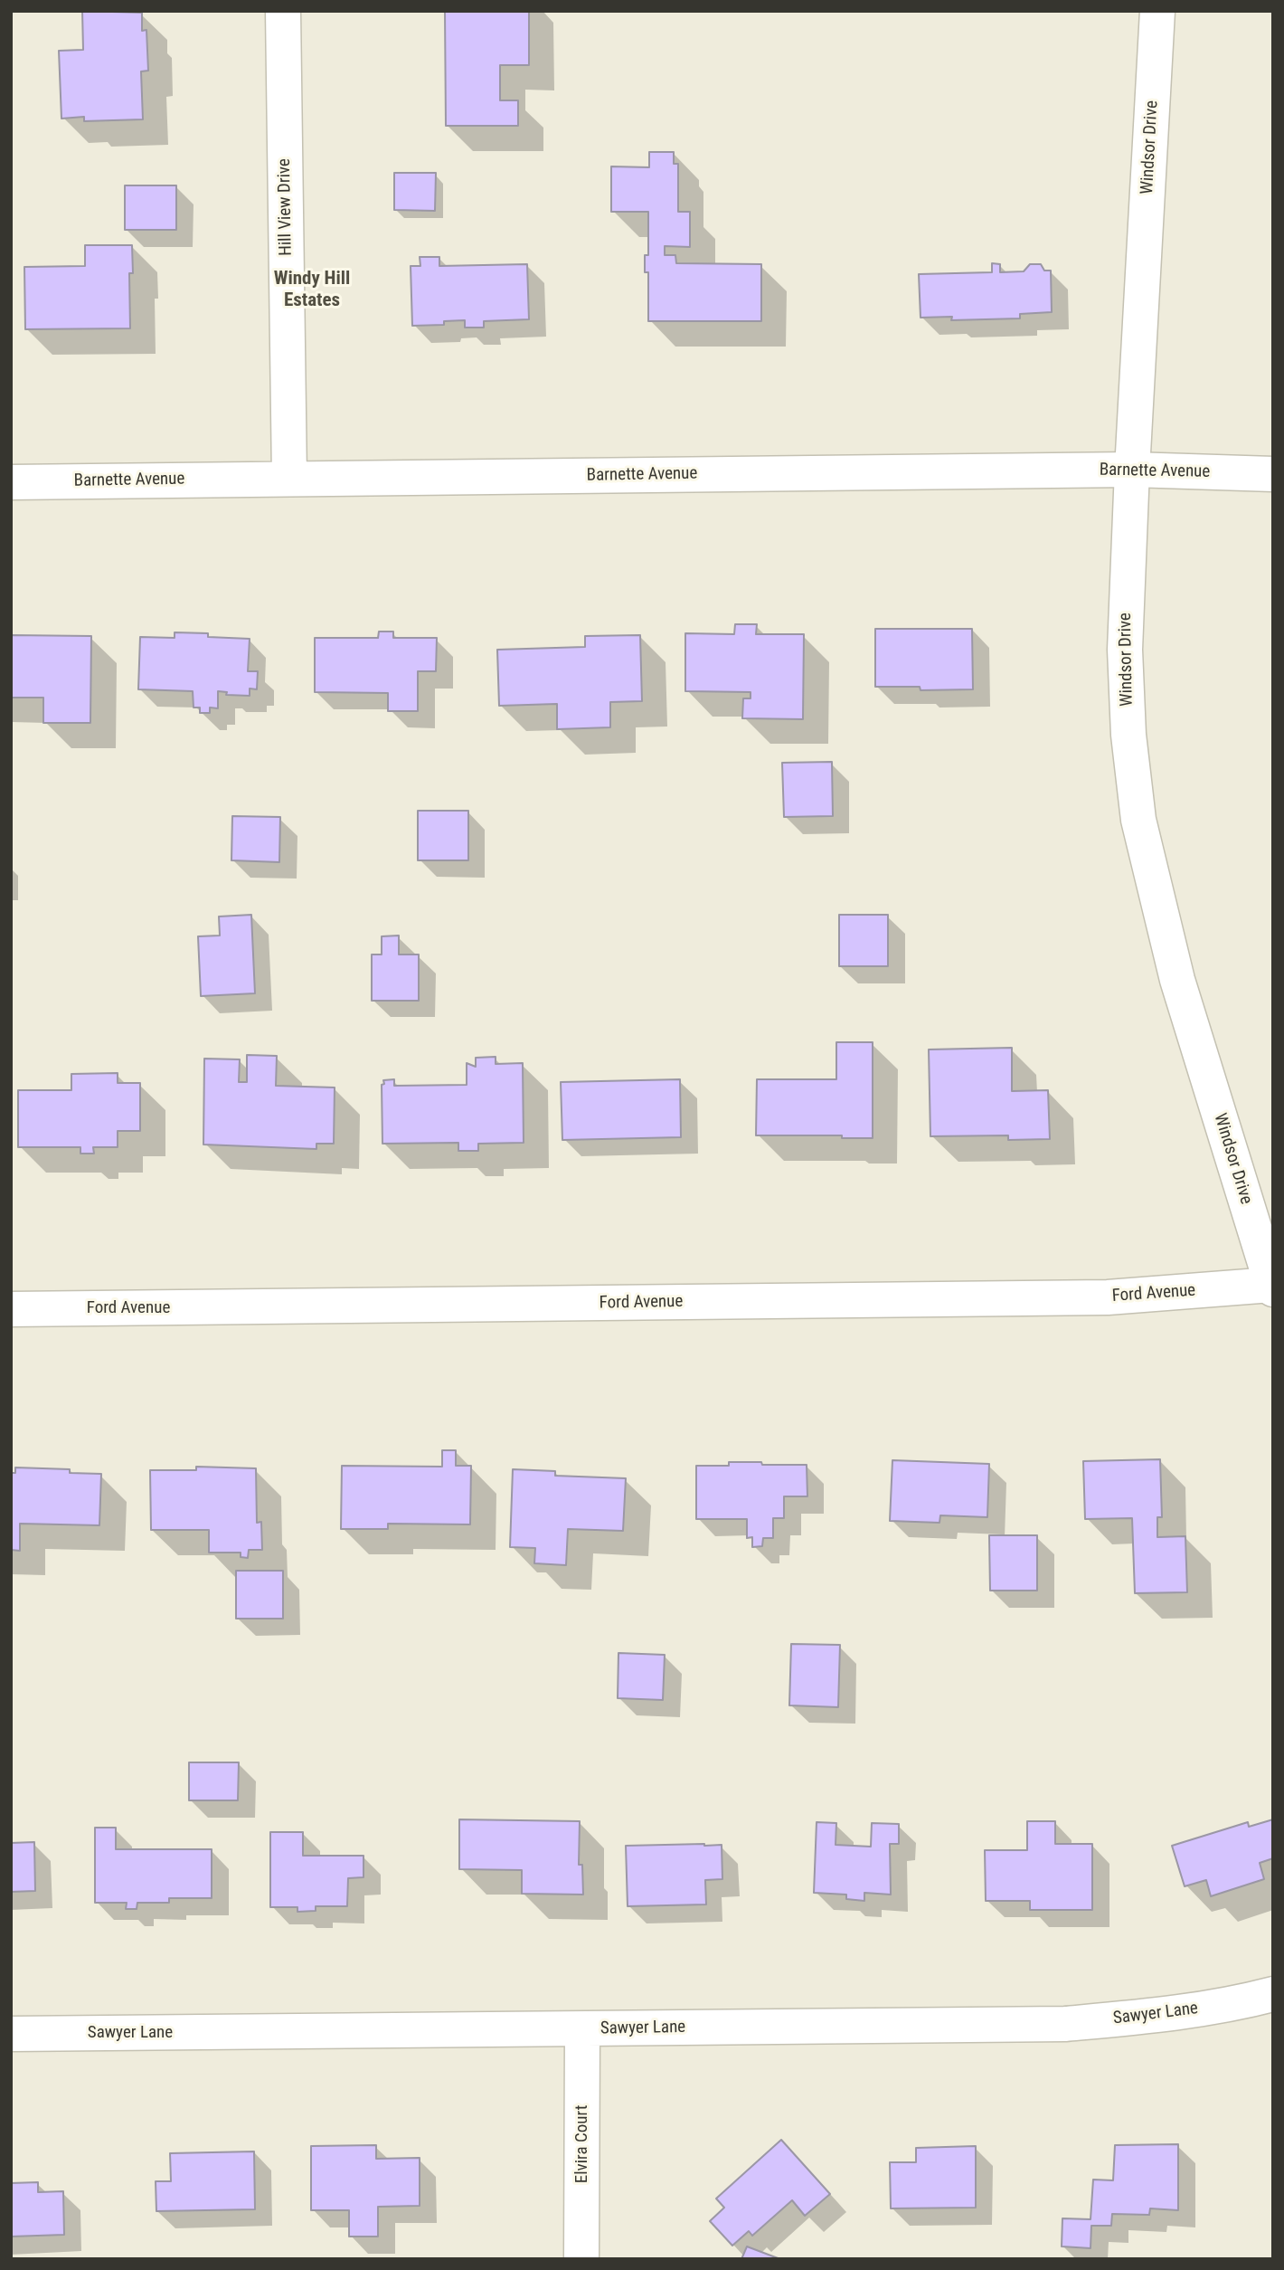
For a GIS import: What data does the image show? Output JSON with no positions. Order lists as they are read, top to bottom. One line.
{"streets":{"street":["Windsor Drive","Hill View Drive","Barnette Avenue","Ford Avenue","Sawyer Lane","Elvira Court"]},"crossings":[["Windsor Drive","Barnette Avenue"],["Windsor Drive","Ford Avenue"],["Hill View Drive","Barnette Avenue"],["Sawyer Lane","Elvira Court"]],"districts":["Windy Hill Estates"]}
